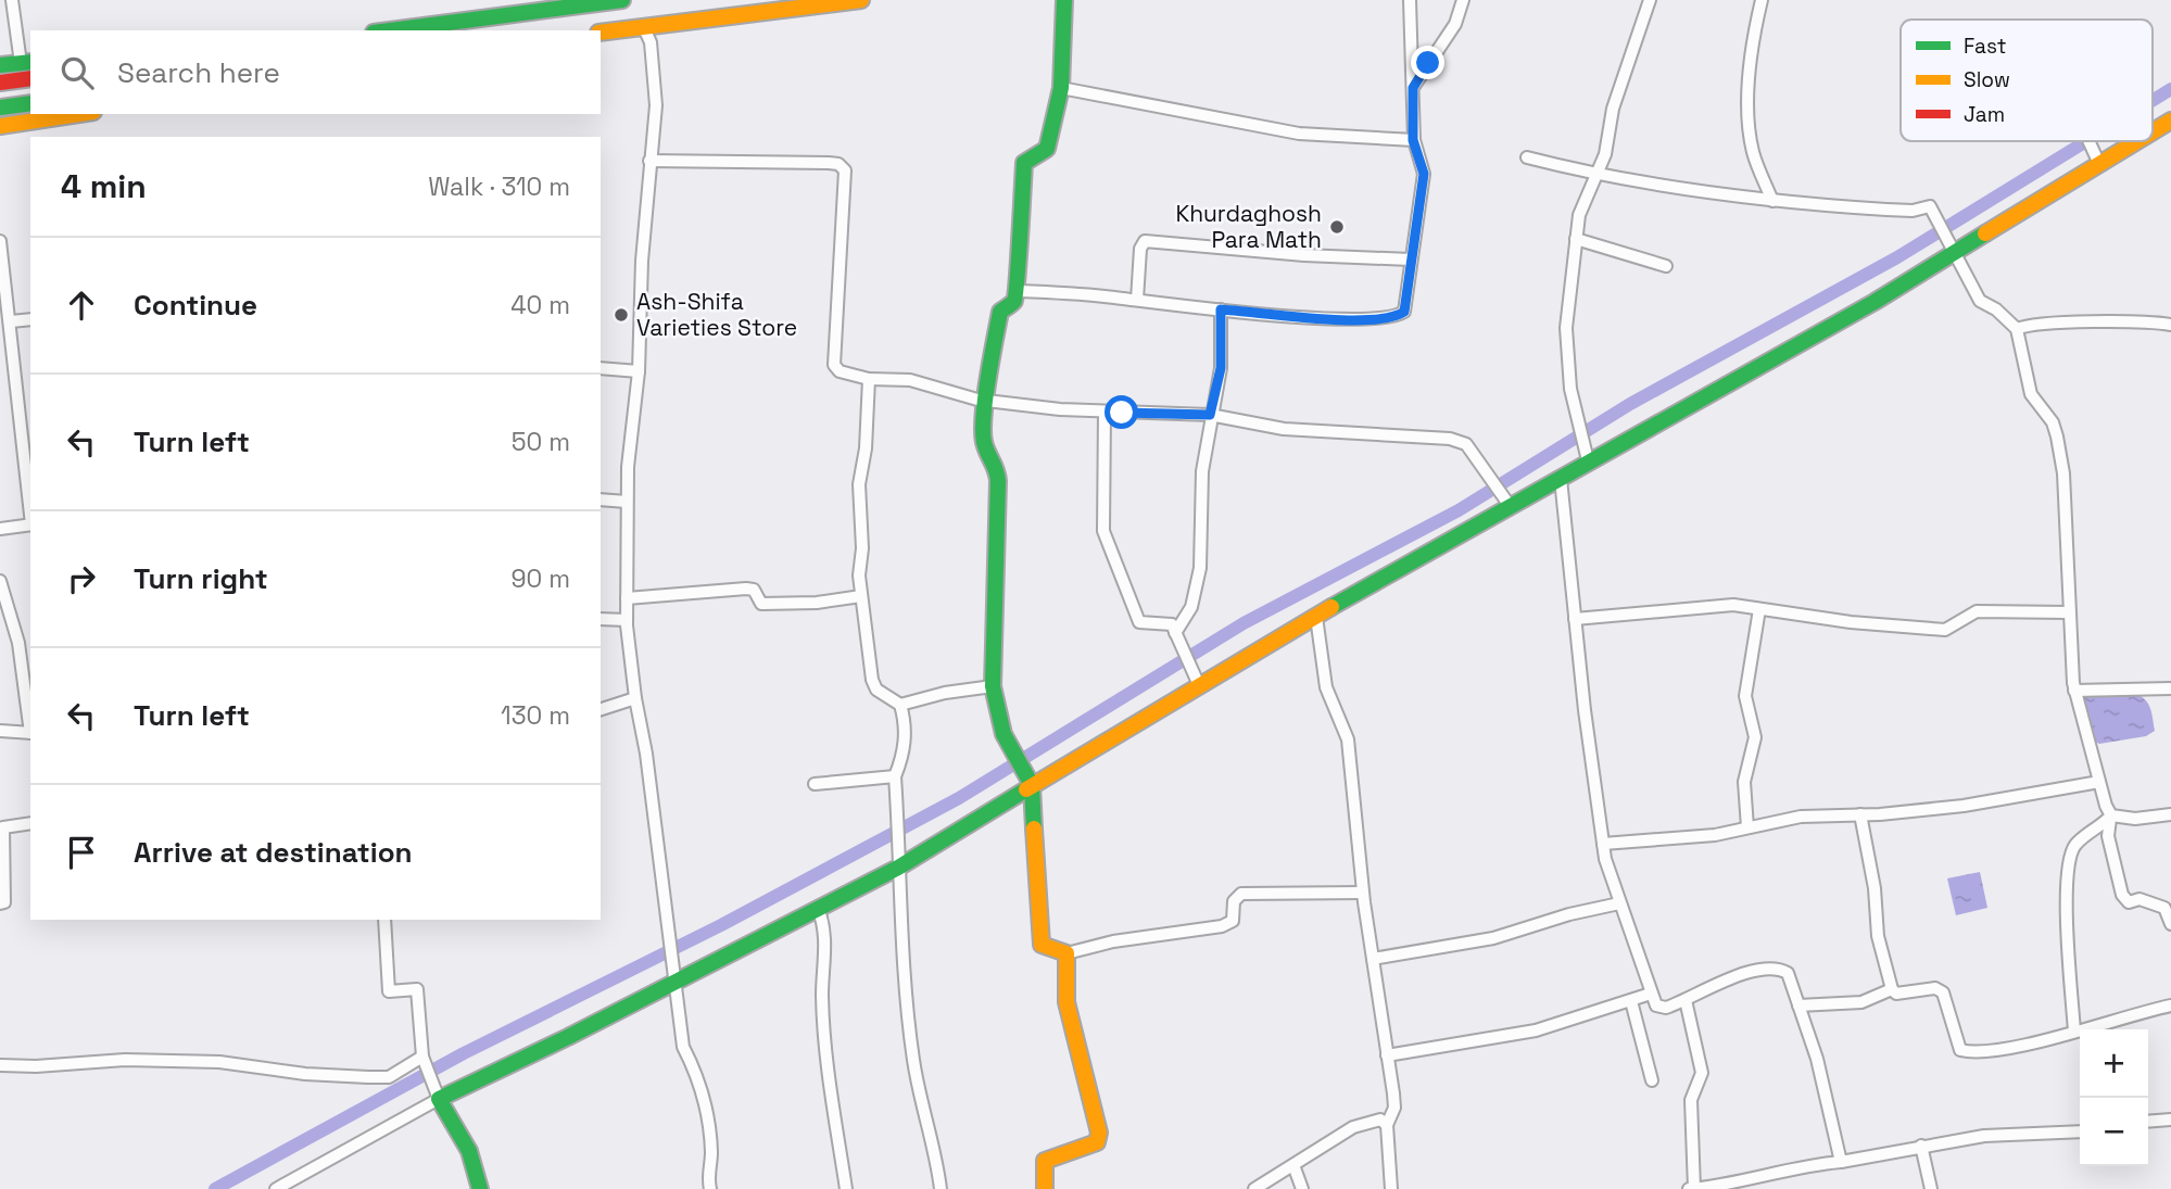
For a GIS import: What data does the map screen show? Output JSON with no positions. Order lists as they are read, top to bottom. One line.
{"places":["Khurdaghosh Para Math","Ash-Shifa Varieties Store"],"legend":["Fast","Slow","Jam"],"page":{"search":"Search here","heading":["4 min","Walk · 310 m"],"list":[["Continue","40 m"],["Turn left","50 m"],["Turn right","90 m"],["Turn left","130 m"],"Arrive at destination"],"map_buttons":["+","−"]}}
